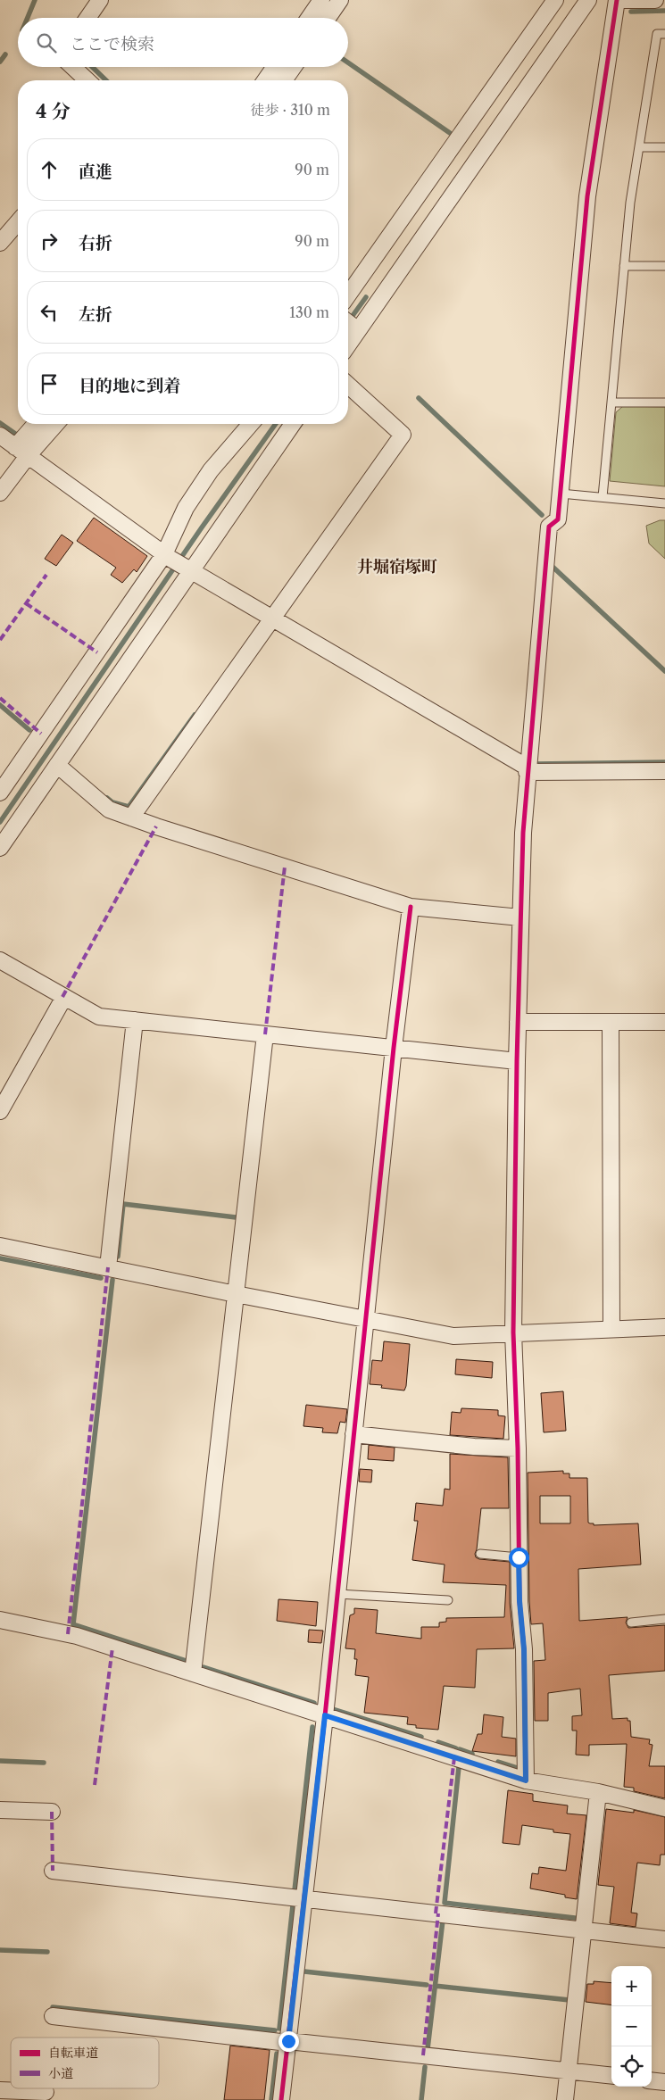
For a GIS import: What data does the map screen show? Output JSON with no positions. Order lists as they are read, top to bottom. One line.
{"districts":["井堀宿塚町"],"legend":["自転車道","小道"],"page":{"search":"ここで検索","heading":["4 分","徒歩 · 310 m"],"list":[["直進","90 m"],["右折","90 m"],["左折","130 m"],"目的地に到着"],"map_buttons":["+","−"]}}
